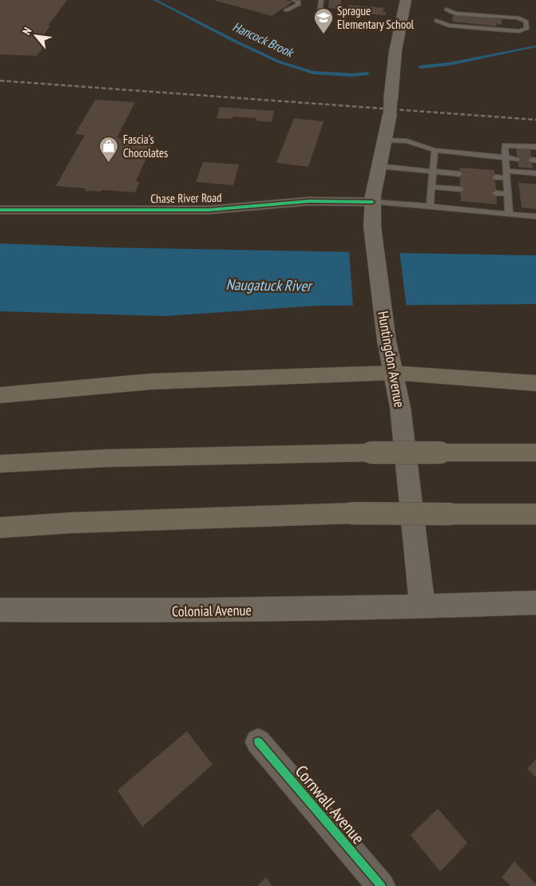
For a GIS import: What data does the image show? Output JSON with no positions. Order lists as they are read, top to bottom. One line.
{"streets":{"main road":["Huntingdon Avenue","Colonial Avenue"],"street":["Chase River Road","Cornwall Avenue"]},"crossings":[["Chase River Road","Huntingdon Avenue"],["Huntingdon Avenue","Colonial Avenue"]],"water":["Hancock Brook","Naugatuck River"],"places":{"school or university":["Sprague Elementary School"],"shop":["Fascia's Chocolates"]},"north":"top left"}
